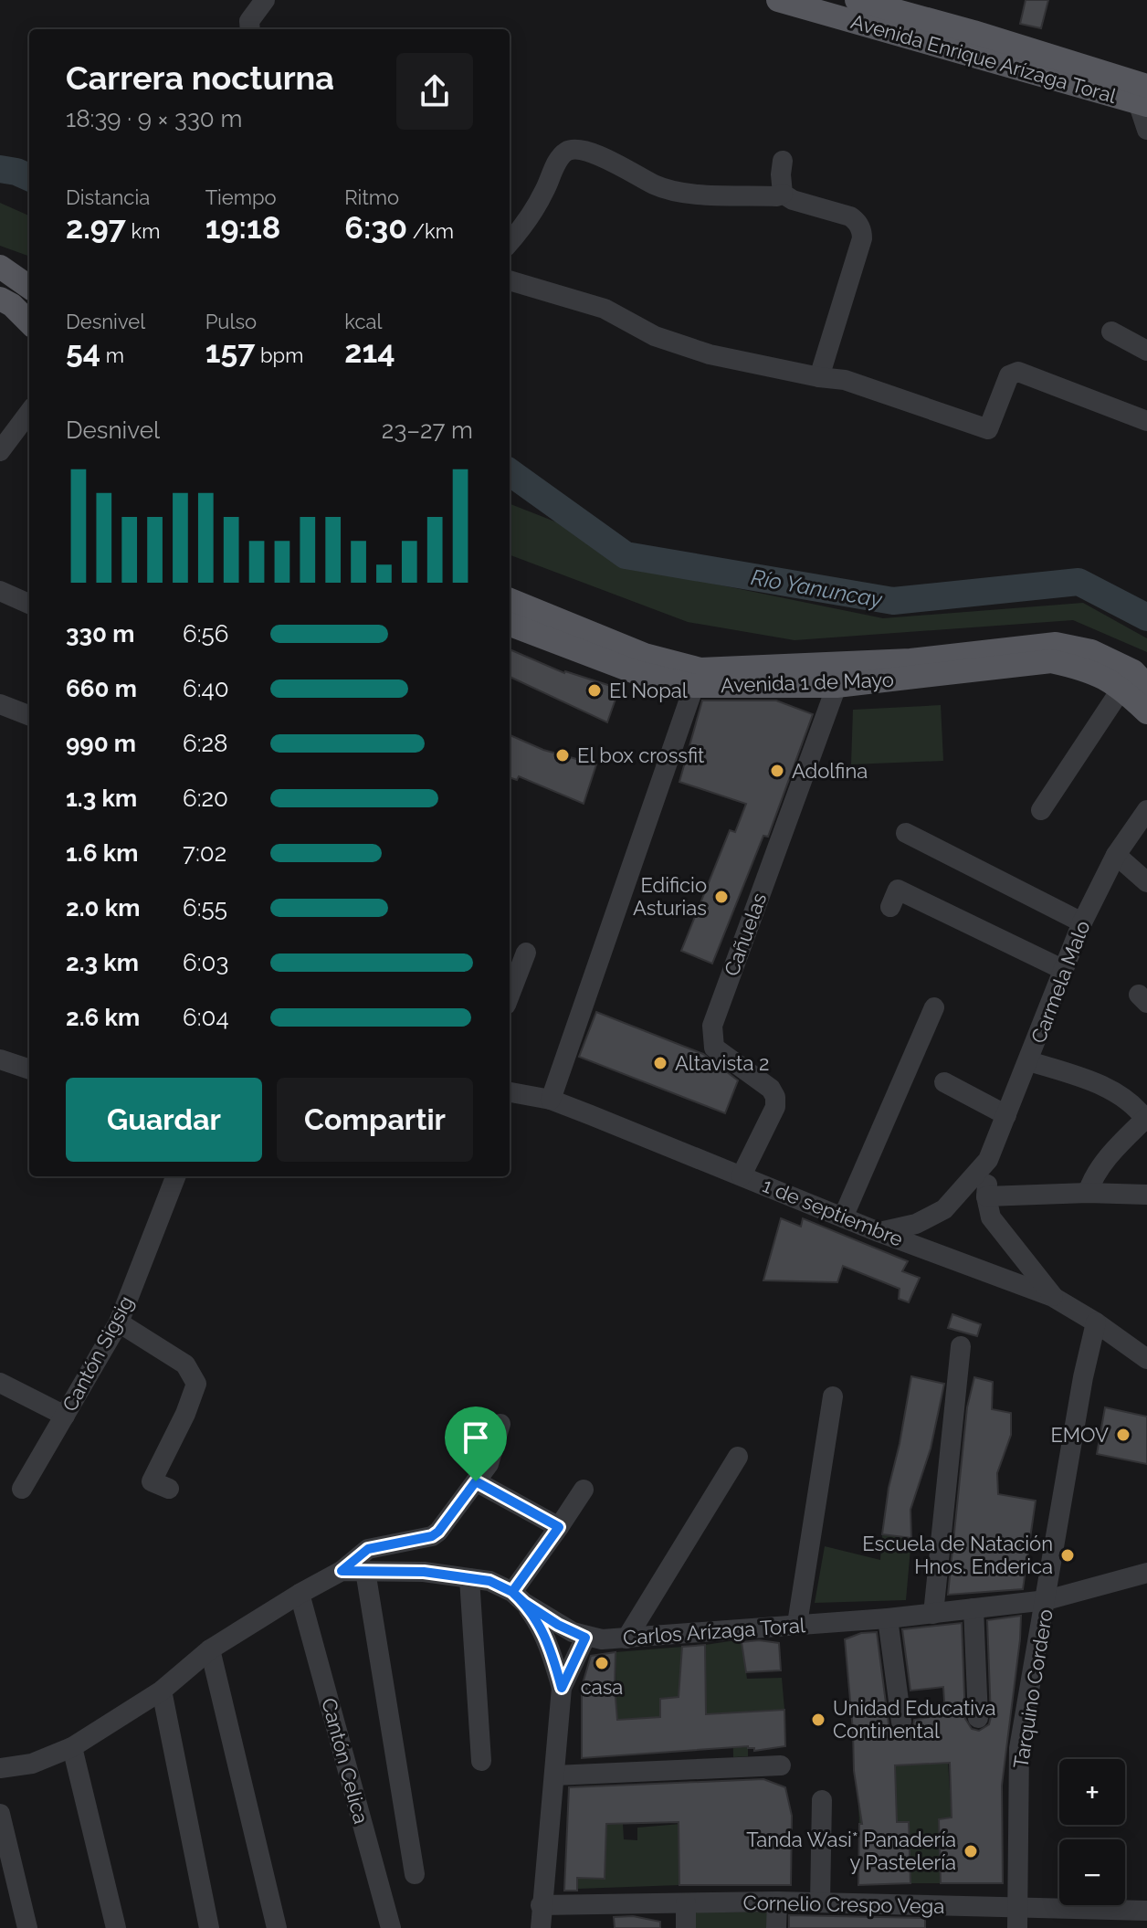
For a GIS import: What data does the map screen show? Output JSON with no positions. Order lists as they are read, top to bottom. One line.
{"streets":{"main road":["Avenida Enrique Arízaga Toral","Avenida 1 de Mayo"],"street":["Cañuelas","Carmela Malo","1 de septiembre","Cantón Sigsig","Carlos Arízaga Toral","Tarquino Cordero","Cantón Celica","Cornelio Crespo Vega"]},"crossings":[["Avenida 1 de Mayo","Cañuelas"],["Cañuelas","1 de septiembre"],["Carmela Malo","1 de septiembre"],["1 de septiembre","Tarquino Cordero"],["Carlos Arízaga Toral","Tarquino Cordero"],["Carlos Arízaga Toral","Cantón Celica"],["Tarquino Cordero","Cornelio Crespo Vega"]],"water":["Río Yanuncay"],"places":["El Nopal","El box crossfit","Adolfina","Edificio Asturias","Altavista 2","EMOV","Escuela de Natación Hnos. Enderica","casa","Unidad Educativa Continental","Tanda Wasi* Panadería y Pastelería"],"page":{"heading":["Carrera nocturna","18:39 · 9 × 330 m"],"stats":[["Distancia","2.97 km"],["Tiempo","19:18"],["Ritmo","6:30 /km"],["Desnivel","54 m"],["Pulso","157 bpm"],["kcal","214"]],"chart":["Desnivel","23–27 m"],"list":[{"name":"330 m","note":"6:56"},{"name":"660 m","note":"6:40"},{"name":"990 m","note":"6:28"},{"name":"1.3 km","note":"6:20"},{"name":"1.6 km","note":"7:02"},{"name":"2.0 km","note":"6:55"},{"name":"2.3 km","note":"6:03"},{"name":"2.6 km","note":"6:04"}],"buttons":["Guardar","Compartir"],"map_buttons":["+","−"]}}
